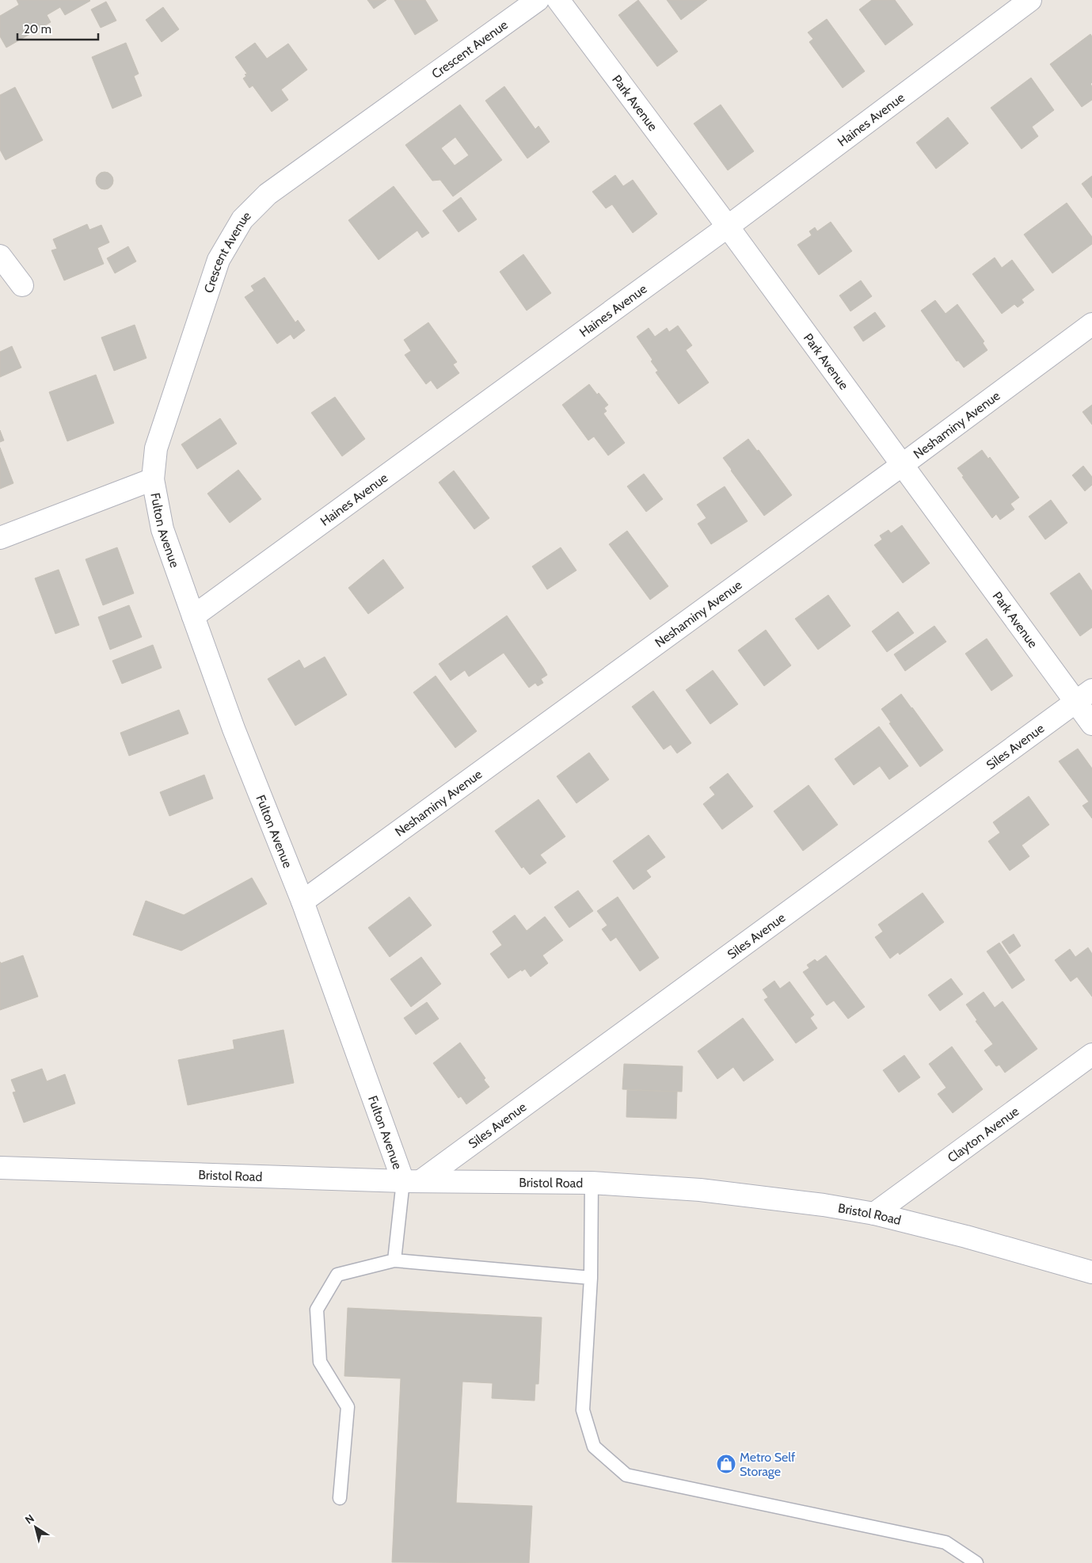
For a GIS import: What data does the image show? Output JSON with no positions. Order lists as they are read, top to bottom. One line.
{"streets":{"street":["Crescent Avenue","Park Avenue","Haines Avenue","Neshaminy Avenue","Fulton Avenue","Siles Avenue","Clayton Avenue","Bristol Road"]},"crossings":[["Crescent Avenue","Fulton Avenue"],["Park Avenue","Haines Avenue"],["Park Avenue","Neshaminy Avenue"],["Park Avenue","Siles Avenue"],["Haines Avenue","Fulton Avenue"],["Neshaminy Avenue","Fulton Avenue"],["Fulton Avenue","Siles Avenue"],["Fulton Avenue","Bristol Road"],["Siles Avenue","Bristol Road"],["Clayton Avenue","Bristol Road"]],"places":{"shop":["Metro Self Storage"]},"scale_bar":"20 m","north":"top left"}
